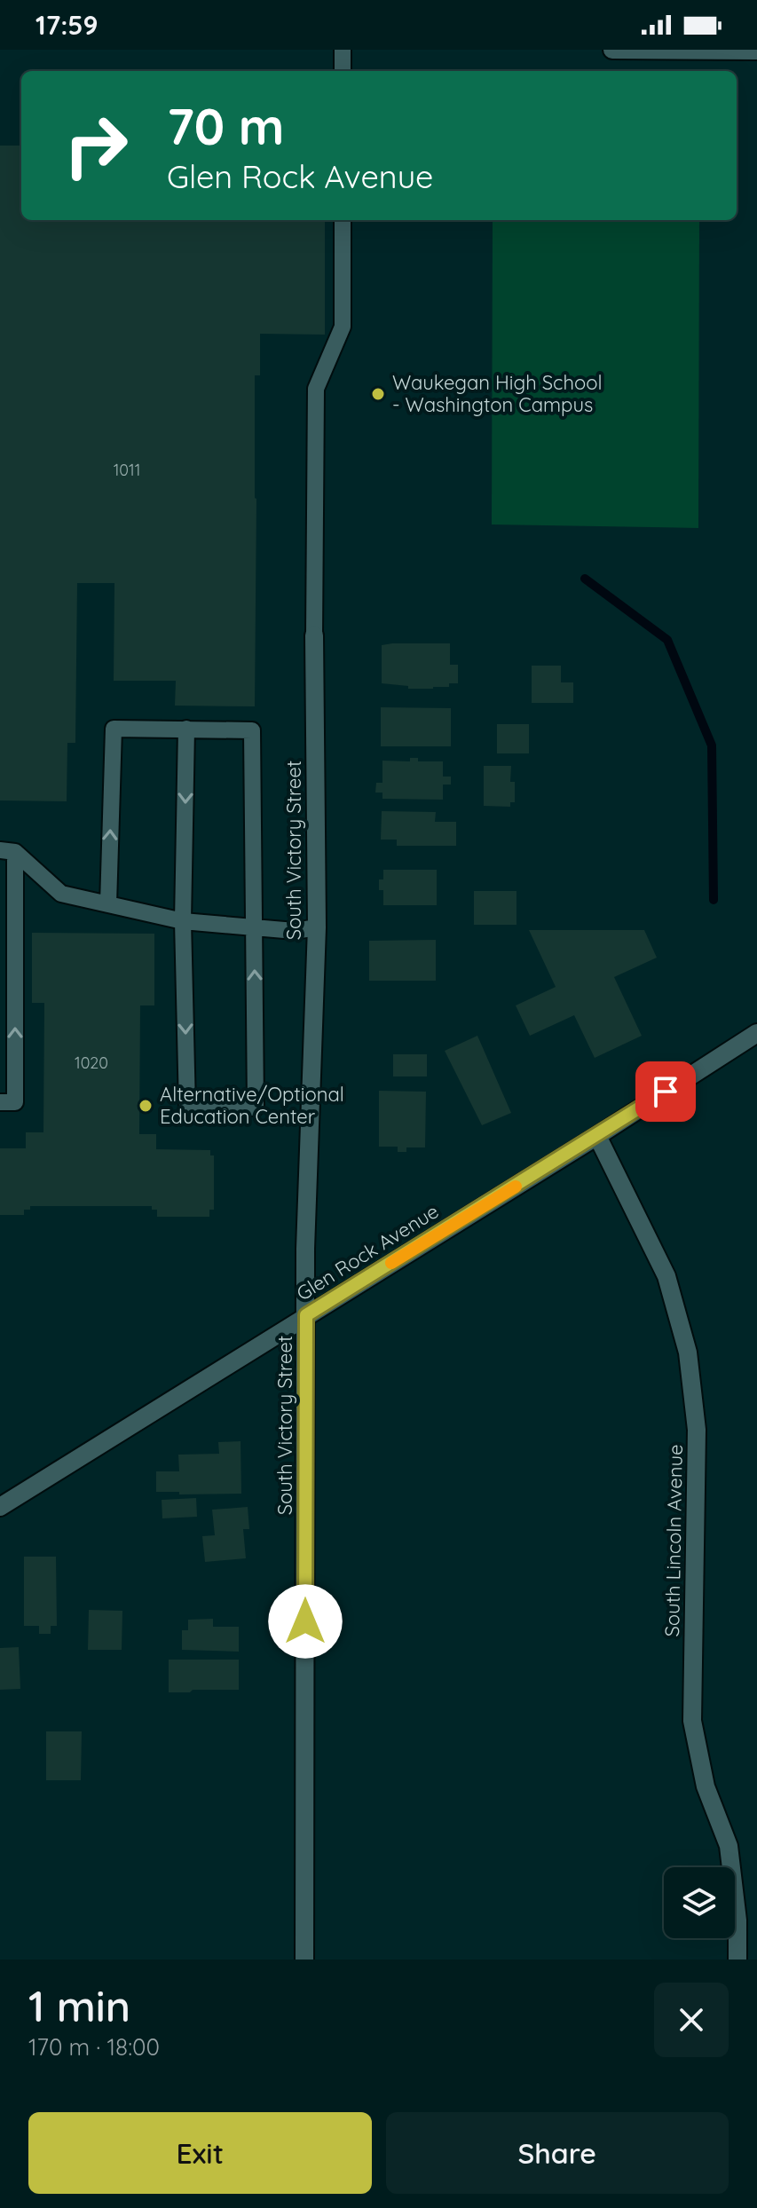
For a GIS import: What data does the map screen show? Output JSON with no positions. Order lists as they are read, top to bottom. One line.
{"streets":{"street":["South Victory Street","Glen Rock Avenue","South Lincoln Avenue"]},"crossings":[["South Victory Street","Glen Rock Avenue"],["Glen Rock Avenue","South Lincoln Avenue"]],"places":["Waukegan High School - Washington Campus","Alternative/Optional Education Center"],"house_numbers":["1011","1020"],"page":{"status":"17:59","turn":["70 m","Glen Rock Avenue"],"heading":["1 min","170 m · 18:00"],"buttons":["Exit","Share"]}}
